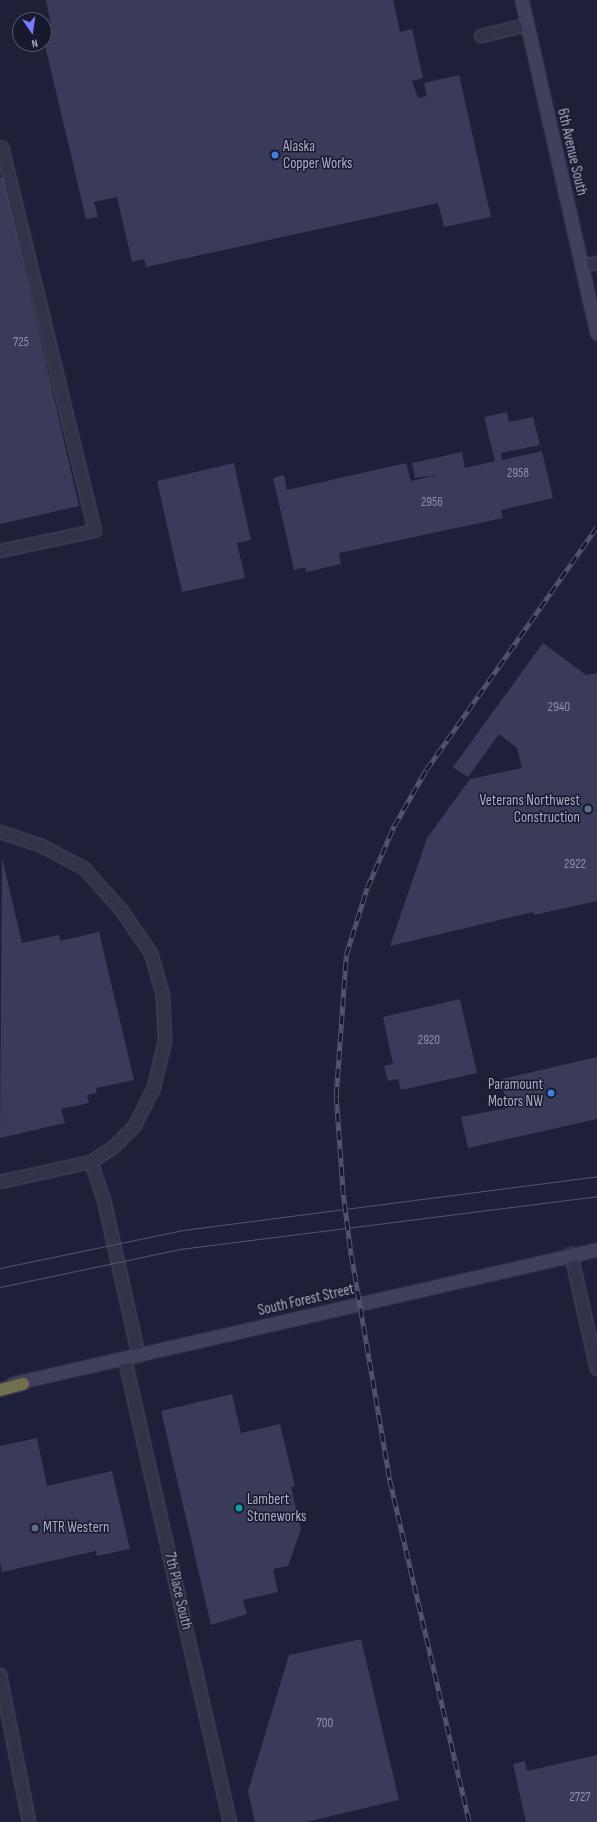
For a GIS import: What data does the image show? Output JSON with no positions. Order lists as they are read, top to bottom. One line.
{"streets":{"main road":["6th Avenue South","South Forest Street"],"street":["7th Place South"]},"crossings":[["South Forest Street","7th Place South"]],"places":["Alaska Copper Works","Veterans Northwest Construction","Paramount Motors NW","Lambert Stoneworks","MTR Western"],"house_numbers":["725","2958","2956","2940","2922","2920","700","2727"],"north":"bottom"}
